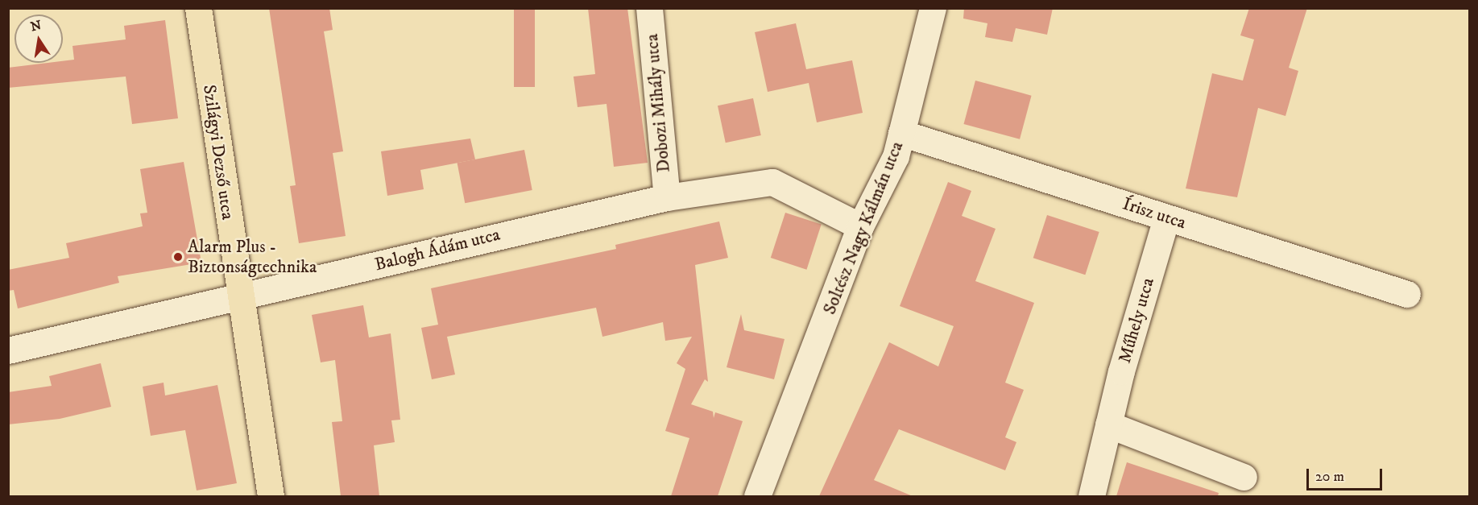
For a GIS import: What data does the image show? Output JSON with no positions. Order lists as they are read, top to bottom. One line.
{"streets":{"main road":["Szilágyi Dezső utca"],"street":["Dobozi Mihály utca","Írisz utca","Soltész Nagy Kálmán utca","Balogh Ádám utca","Műhely utca"]},"crossings":[["Dobozi Mihály utca","Balogh Ádám utca"],["Szilágyi Dezső utca","Balogh Ádám utca"],["Írisz utca","Soltész Nagy Kálmán utca"],["Írisz utca","Műhely utca"],["Soltész Nagy Kálmán utca","Balogh Ádám utca"]],"places":["Alarm Plus - Biztonságtechnika"],"scale_bar":"20 m","north":"top"}
